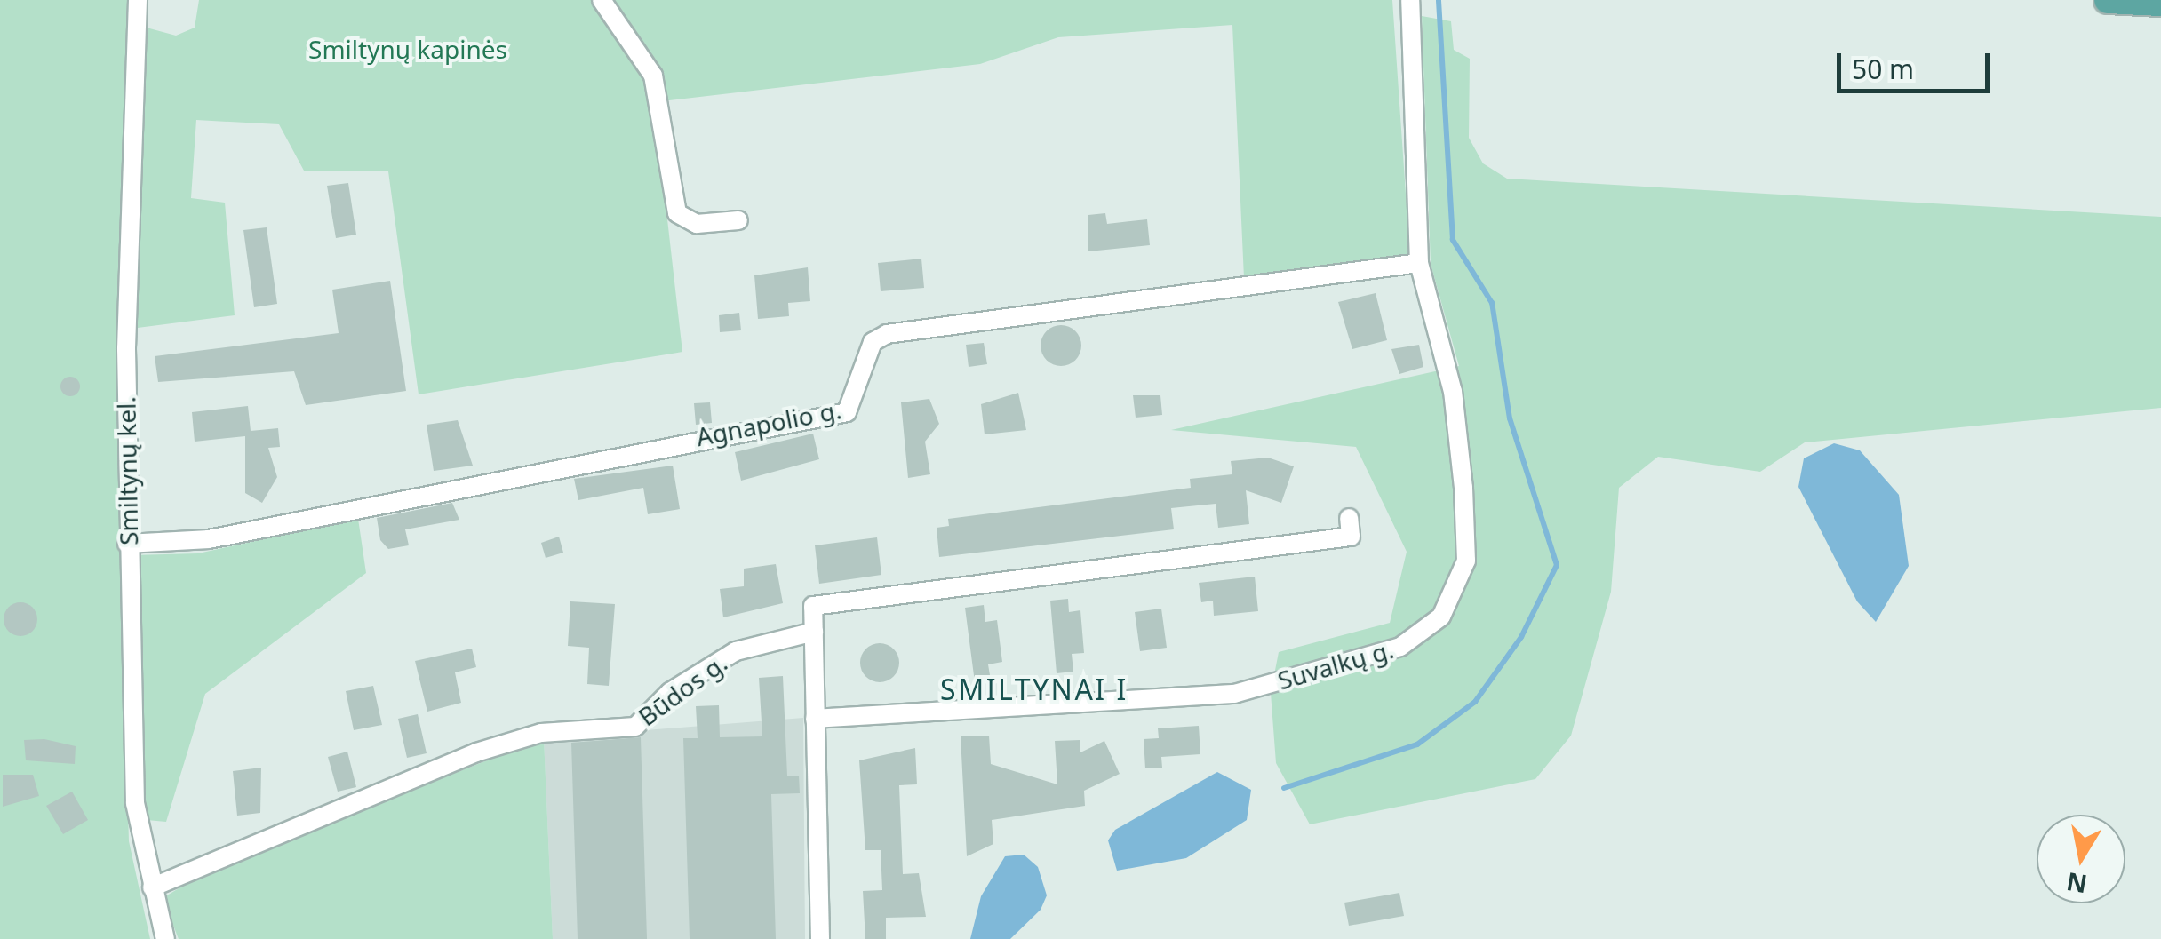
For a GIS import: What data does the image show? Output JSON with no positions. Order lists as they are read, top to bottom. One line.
{"streets":{"street":["Agnapolio g.","Smiltynų kel.","Suvalkų g.","Būdos g."]},"crossings":[["Agnapolio g.","Smiltynų kel."],["Agnapolio g.","Suvalkų g."],["Smiltynų kel.","Būdos g."]],"districts":["SMILTYNAI I"],"parks":["Smiltynų kapinės"],"scale_bar":"50 m","north":"bottom"}
